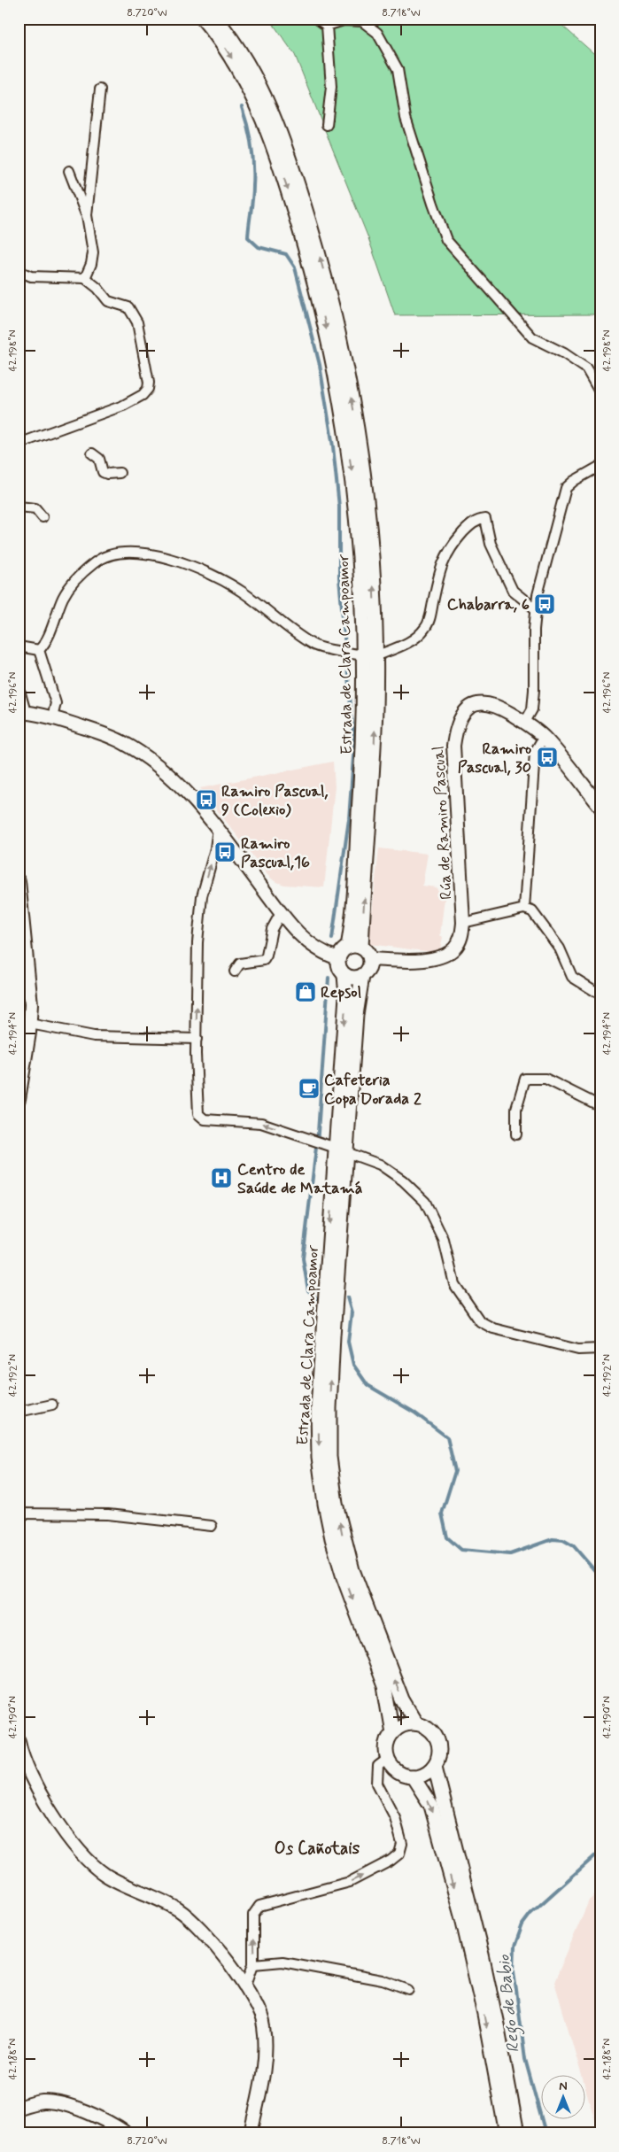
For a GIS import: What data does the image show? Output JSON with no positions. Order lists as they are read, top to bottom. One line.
{"streets":{"main road":["Estrada de Clara Campoamor"],"street":["Rúa de Ramiro Pascual"]},"crossings":[["Estrada de Clara Campoamor","Rúa de Ramiro Pascual"]],"districts":["Os Cañotais"],"water":["Rego de Babio"],"places":{"bus stop":["Chabarra, 6","Ramiro Pascual, 30","Ramiro Pascual, 9 (Colexio)","Ramiro Pascual,16"],"shop":["Repsol"],"cafe":["Cafeteria Copa Dorada 2"],"hospital":["Centro de Saúde de Matamá"]},"north":"top","coordinates":["8.720°W","8.718°W","42.198°N","42.196°N","42.194°N","42.192°N","42.190°N","42.188°N"]}
